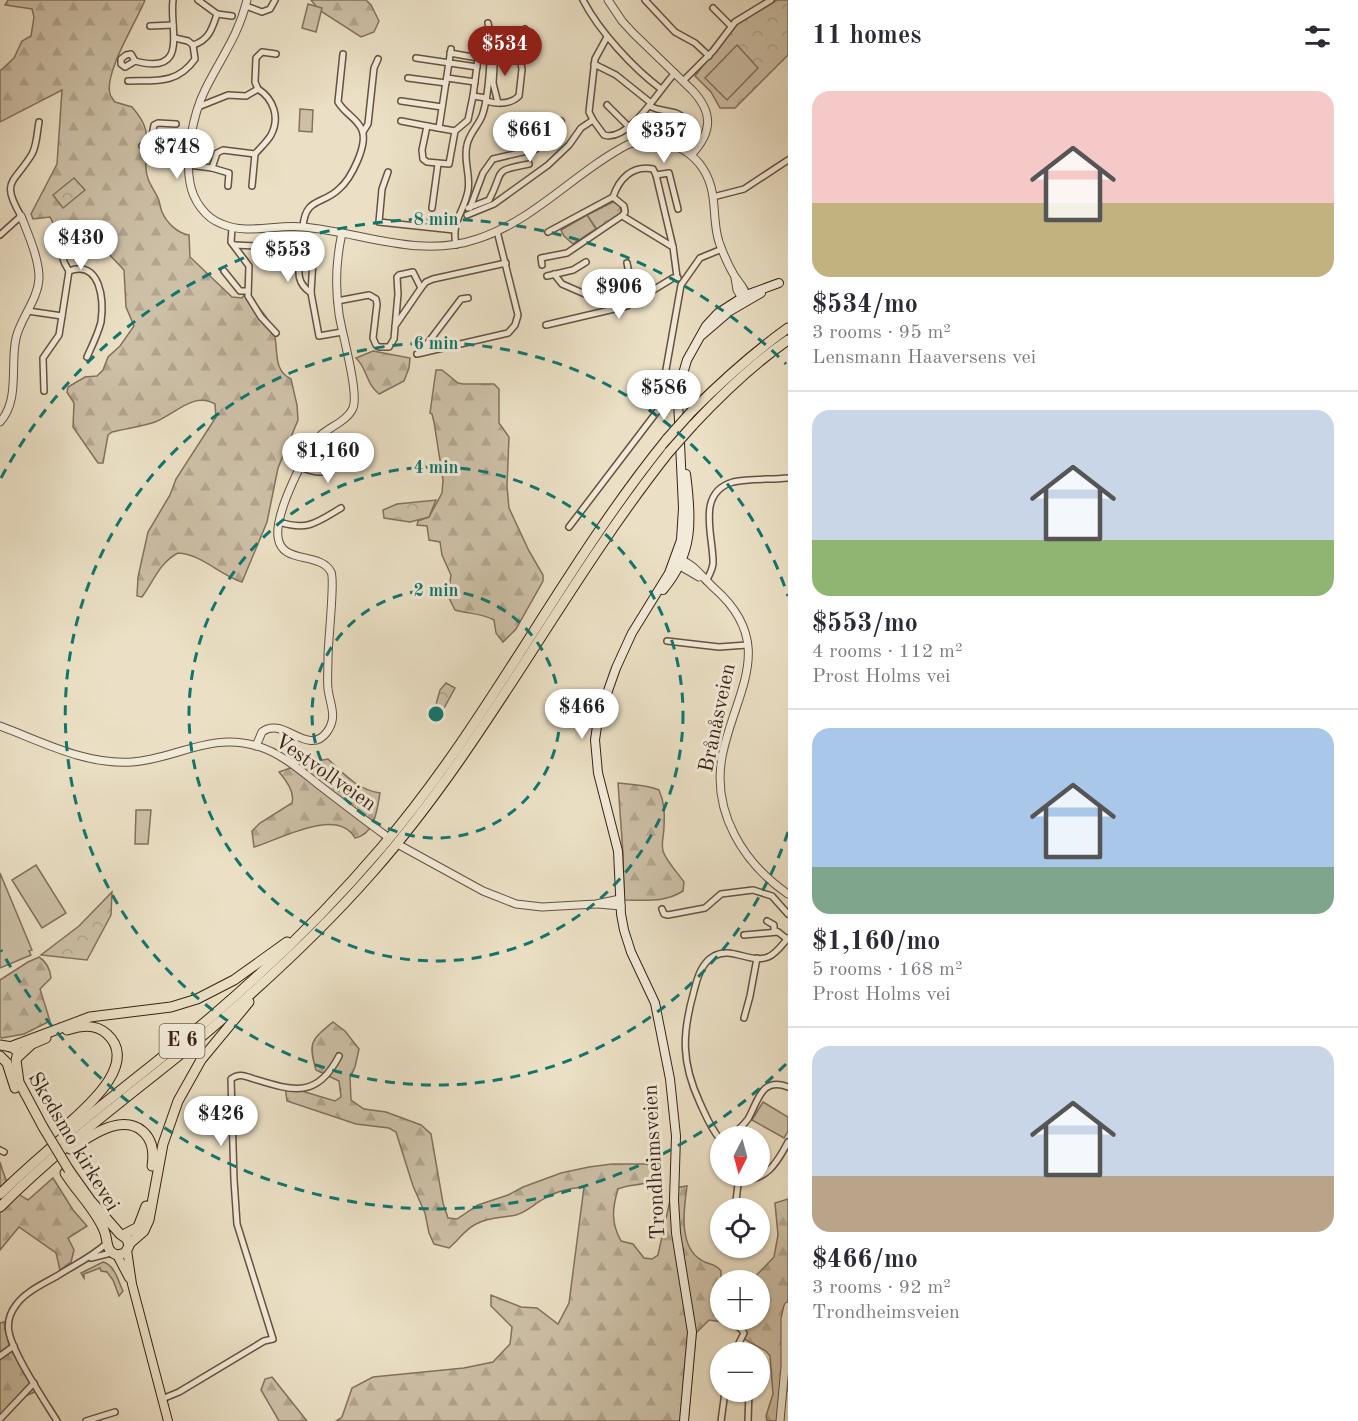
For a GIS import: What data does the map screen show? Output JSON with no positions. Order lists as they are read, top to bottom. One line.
{"streets":{"highway":["E 6","Skedsmo kirkevei"],"main road":["Trondheimsveien"],"street":["Brånåsveien","Vestvollveien"]},"crossings":[["Brånåsveien","Trondheimsveien"],["E 6","Skedsmo kirkevei"]],"north":"bottom","page":{"heading":"11 homes","price":["$534","$661","$357","$748","$430","$553","$906","$586","$1,160","$466","$426"],"list":[{"name":"$534/mo","note":"3 rooms · 95 m² · Lensmann Haaversens vei"},{"name":"$553/mo","note":"4 rooms · 112 m² · Prost Holms vei"},{"name":"$1,160/mo","note":"5 rooms · 168 m² · Prost Holms vei"},{"name":"$466/mo","note":"3 rooms · 92 m² · Trondheimsveien"}],"map_buttons":["+","−"]},"rings":["8 min","6 min","4 min","2 min"]}
